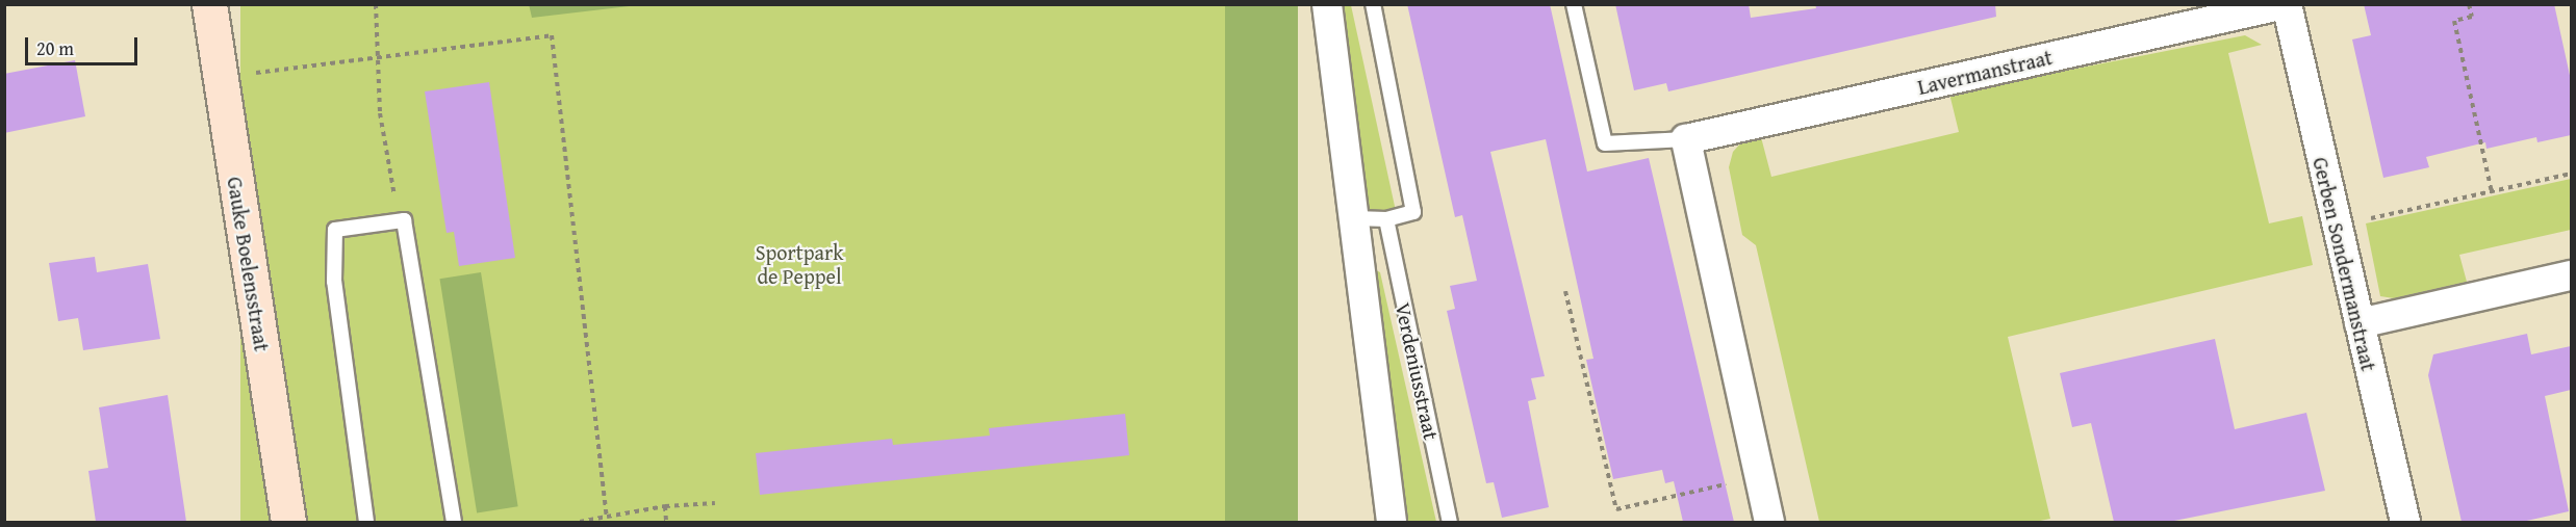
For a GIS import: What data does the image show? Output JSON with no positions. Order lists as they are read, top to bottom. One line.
{"streets":{"main road":["Gauke Boelensstraat"],"street":["Lavermanstraat","Gerben Sondermanstraat","Verdeniusstraat"]},"crossings":[["Lavermanstraat","Gerben Sondermanstraat"]],"parks":["Sportpark de Peppel"],"scale_bar":"20 m"}
